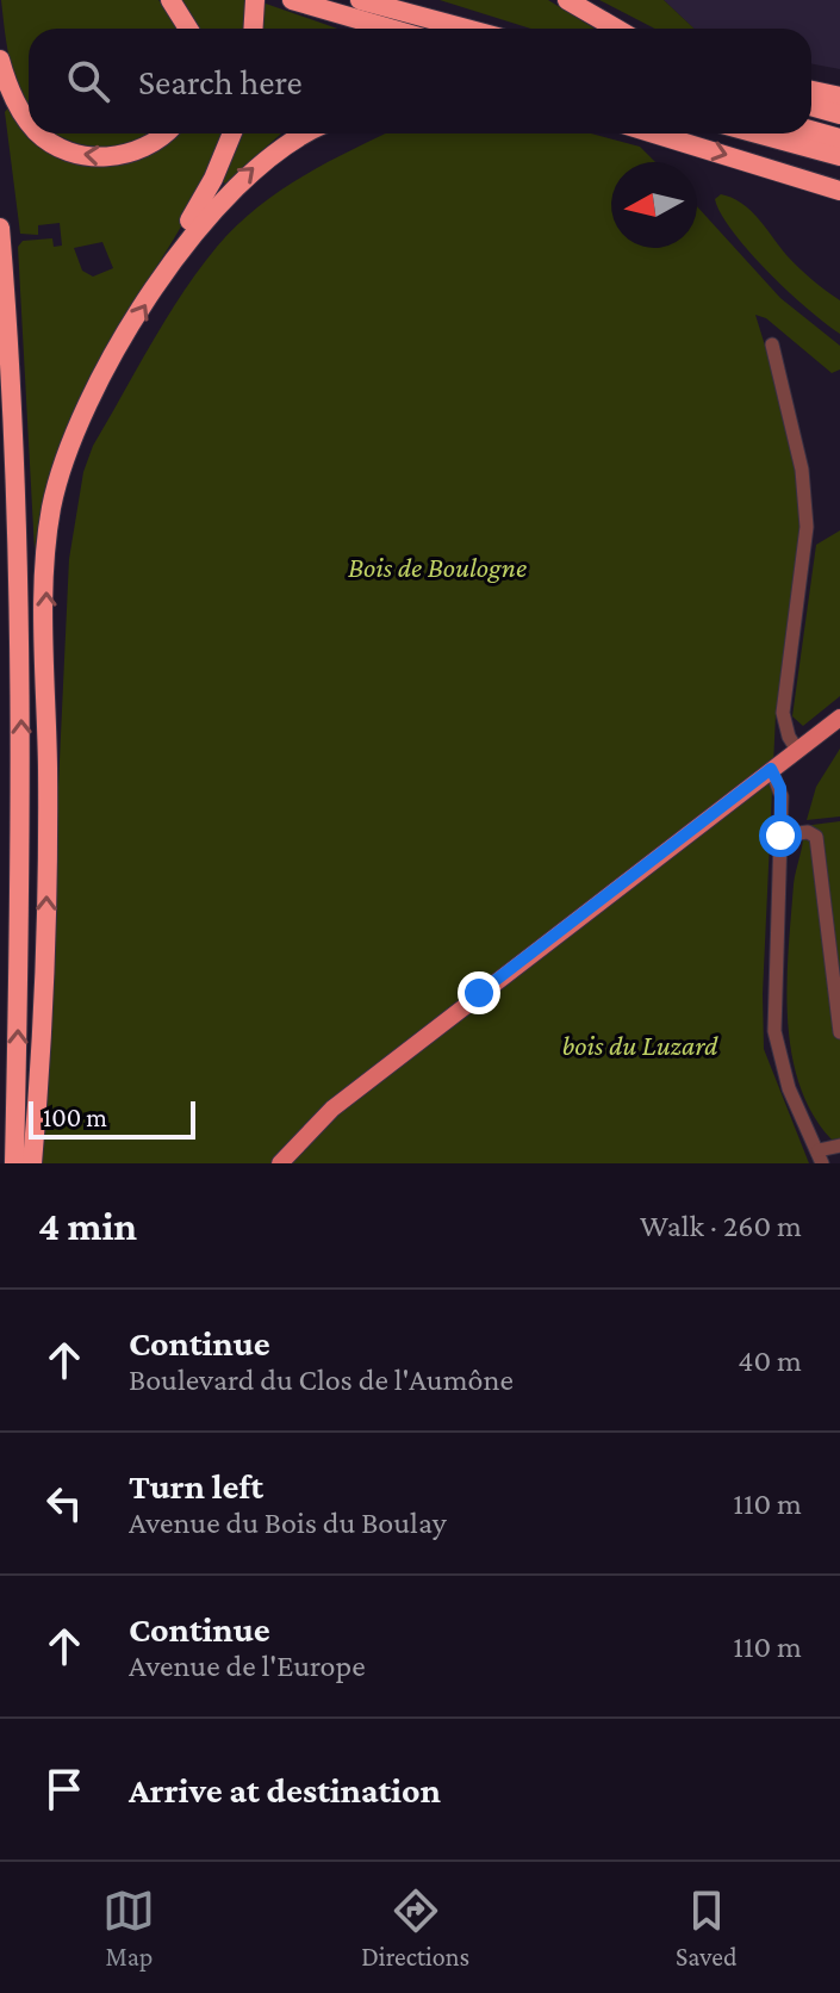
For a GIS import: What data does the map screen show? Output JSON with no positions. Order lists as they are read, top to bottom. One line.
{"parks":["Bois de Boulogne","bois du Luzard"],"scale_bar":"100 m","north":"left","page":{"search":"Search here","scale":"100 m","heading":["4 min","Walk · 260 m"],"list":[["Continue","Boulevard du Clos de l'Aumône","40 m"],["Turn left","Avenue du Bois du Boulay","110 m"],["Continue","Avenue de l'Europe","110 m"],"Arrive at destination"],"nav":["Map","Directions","Saved"]}}
